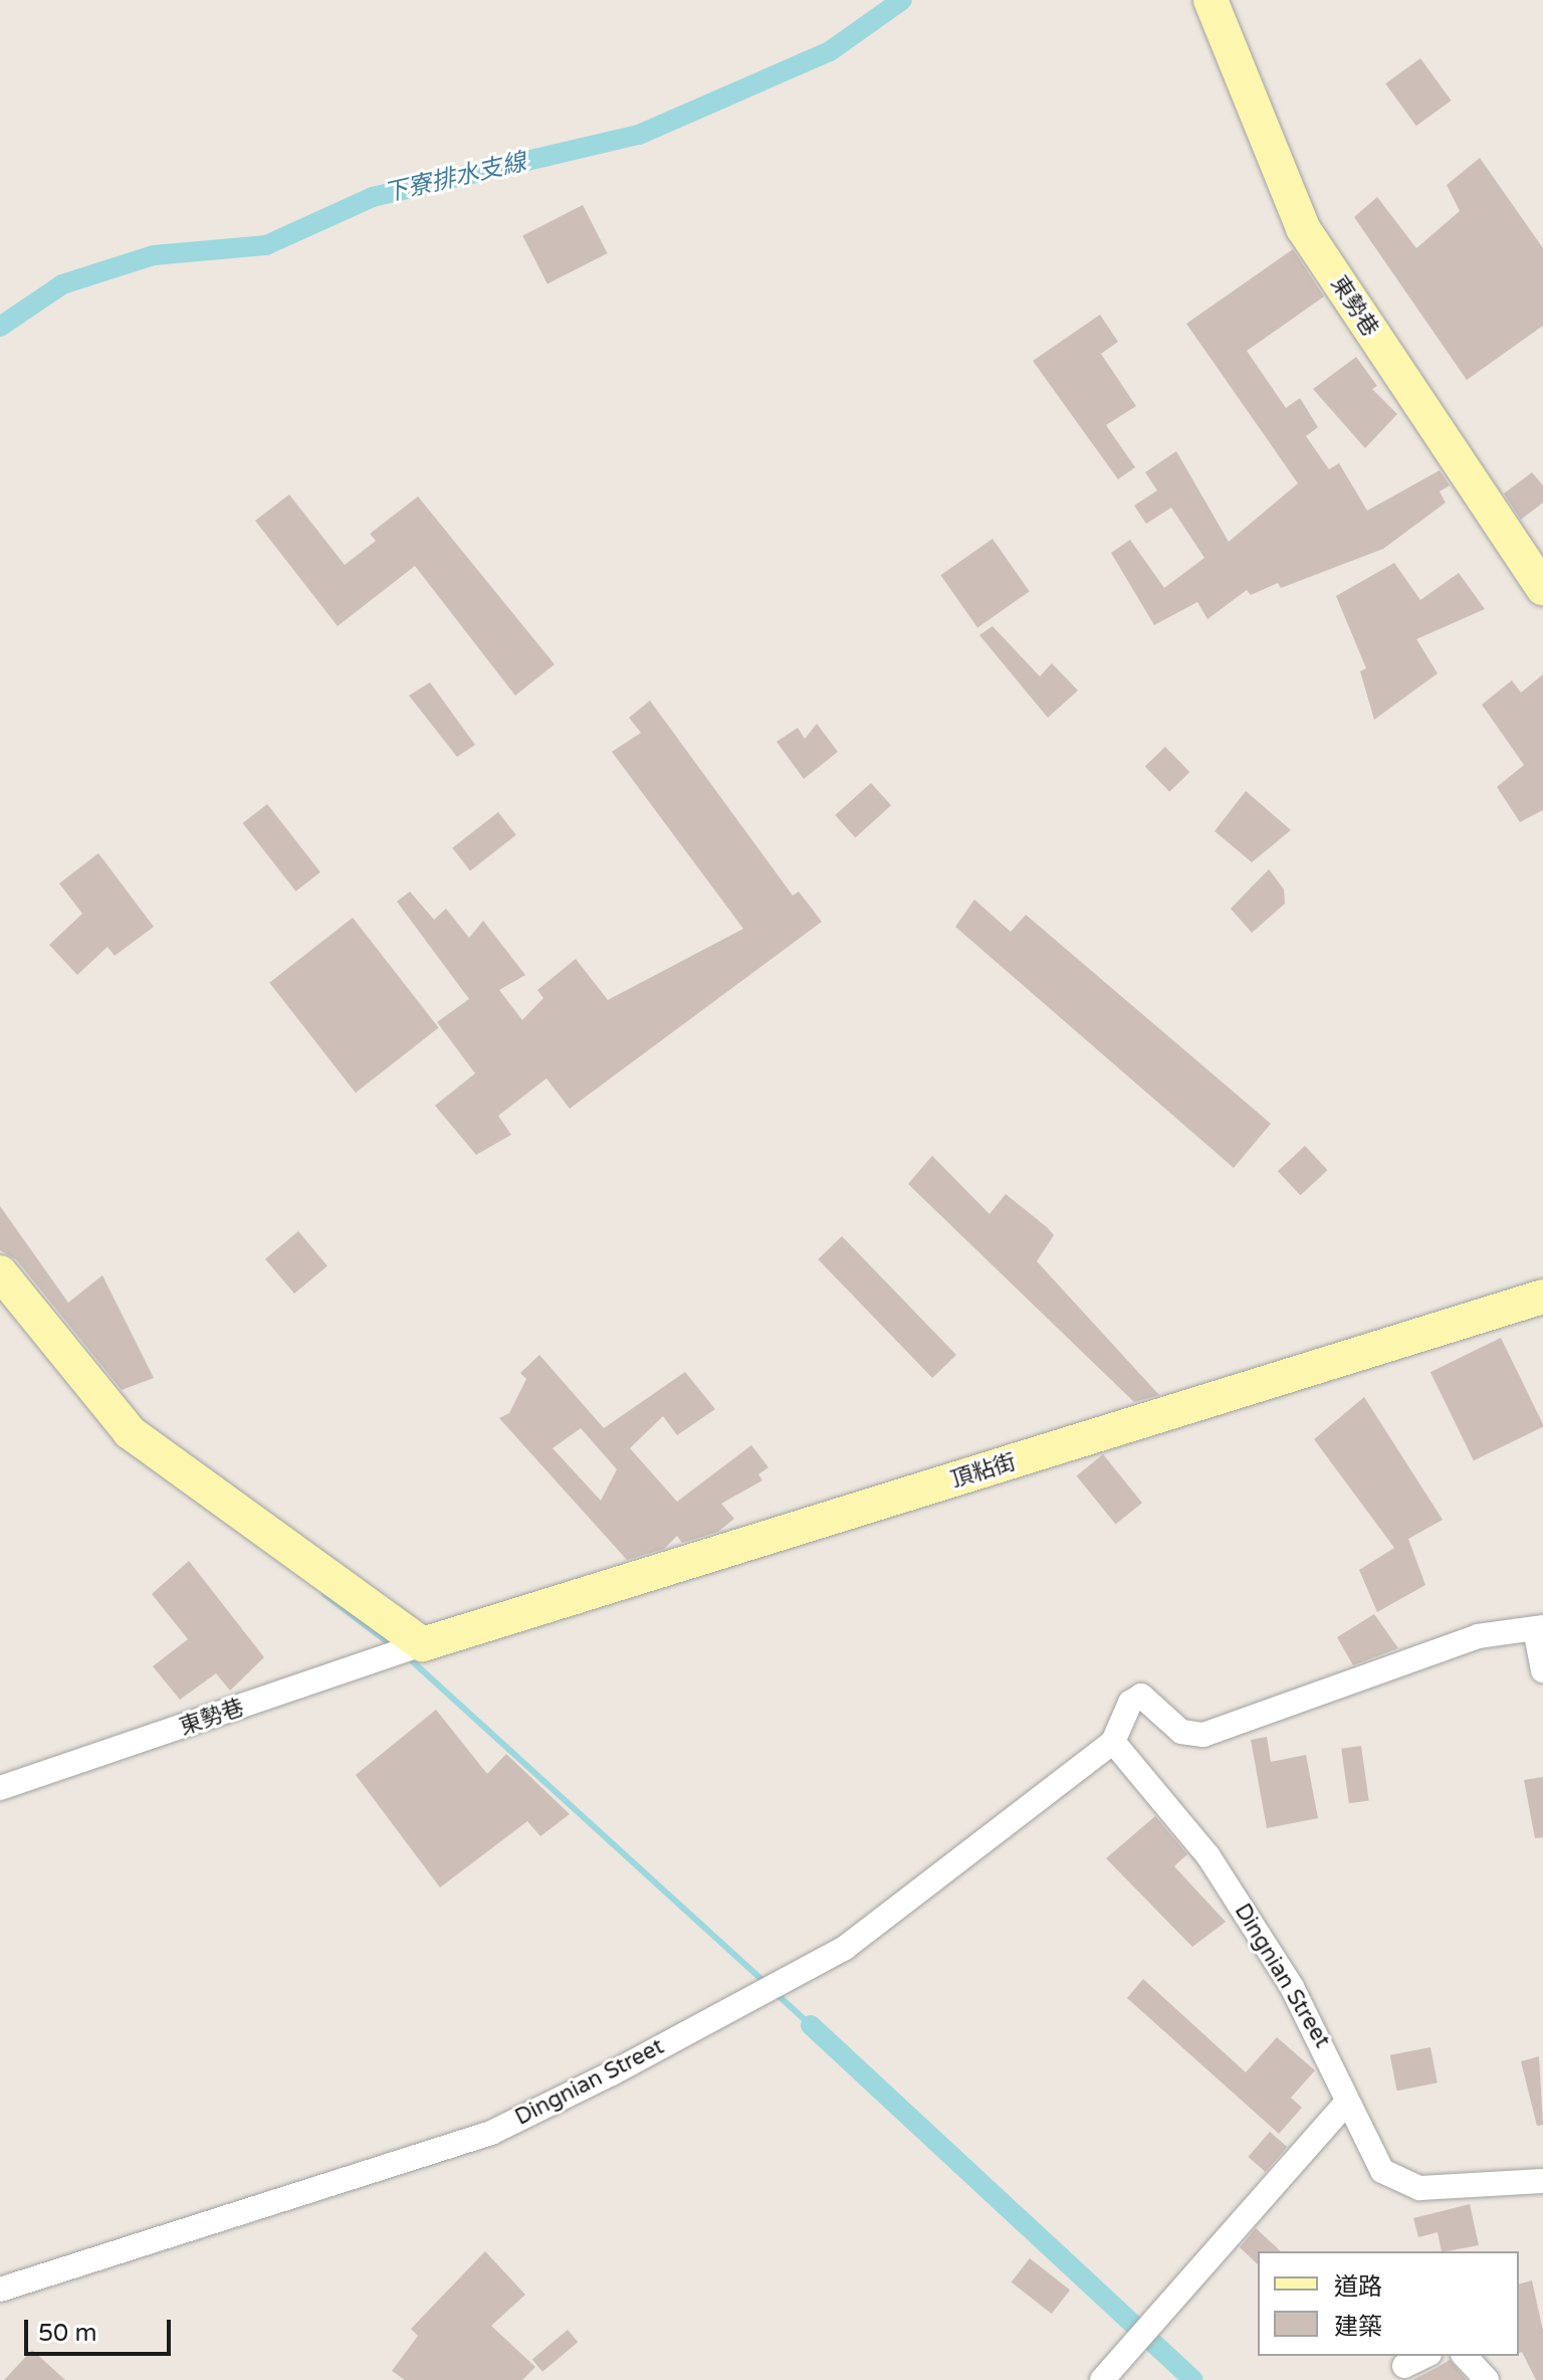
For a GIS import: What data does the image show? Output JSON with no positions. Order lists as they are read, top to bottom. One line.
{"streets":{"street":["東勢巷","頂粘街","Dingnian Street"]},"crossings":[["東勢巷","頂粘街"]],"water":["下寮排水支線"],"legend":["道路","建築"],"scale_bar":"50 m"}
